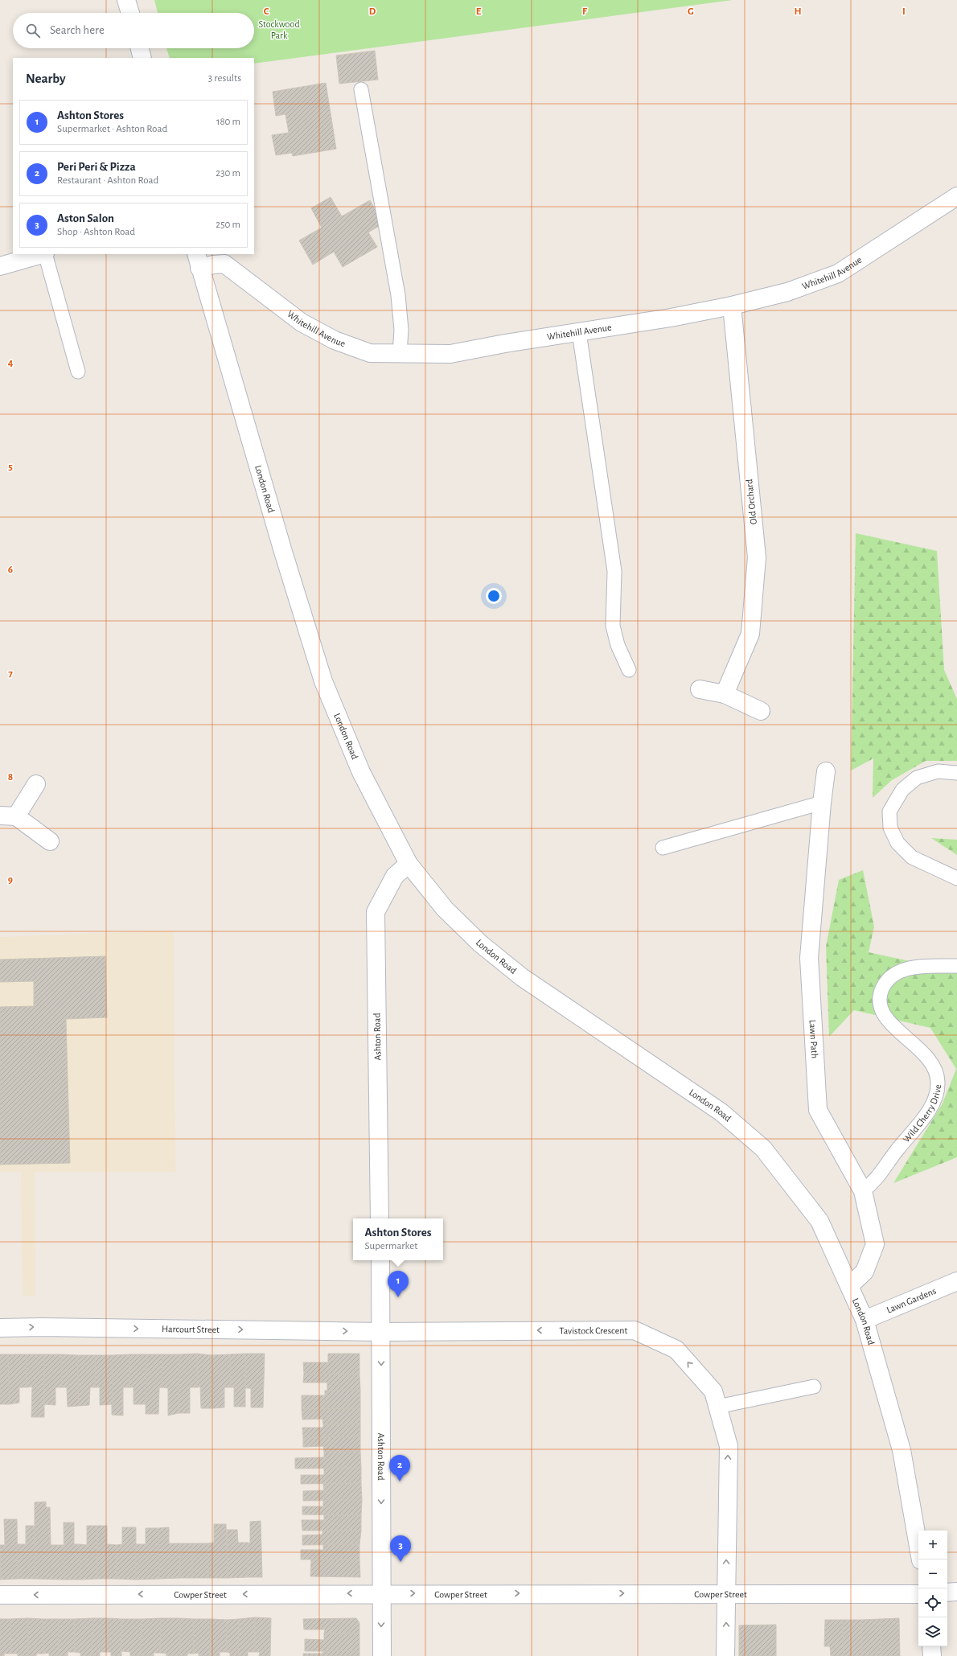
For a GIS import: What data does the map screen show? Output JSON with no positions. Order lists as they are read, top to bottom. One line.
{"streets":{"street":["Whitehill Avenue","London Road","Old Orchard","Ashton Road","Lawn Path","Lawn Gardens","Harcourt Street","Tavistock Crescent","Cowper Street"],"lane":["Wild Cherry Drive"]},"crossings":[["Whitehill Avenue","London Road"],["Whitehill Avenue","Old Orchard"],["London Road","Ashton Road"],["London Road","Lawn Path"],["London Road","Lawn Gardens"],["Ashton Road","Harcourt Street"],["Ashton Road","Tavistock Crescent"],["Ashton Road","Cowper Street"],["Lawn Path","Wild Cherry Drive"],["Harcourt Street","Tavistock Crescent"],["Tavistock Crescent","Cowper Street"]],"one_way":["Ashton Road","Harcourt Street"],"parks":["Stockwood Park"],"page":{"search":"Search here","heading":["Nearby","3 results"],"list":[{"mark":"1","name":"Ashton Stores","note":"Supermarket · Ashton Road","value":"180 m"},{"mark":"2","name":"Peri Peri & Pizza","note":"Restaurant · Ashton Road","value":"230 m"},{"mark":"3","name":"Aston Salon","note":"Shop · Ashton Road","value":"250 m"}],"popup":["Ashton Stores","Supermarket"],"pins":["1","2","3"],"map_buttons":["+","−"]},"grid":{"columns":["C","D","E","F","G","H","I"],"rows":["4","5","6","7","8","9"]}}
